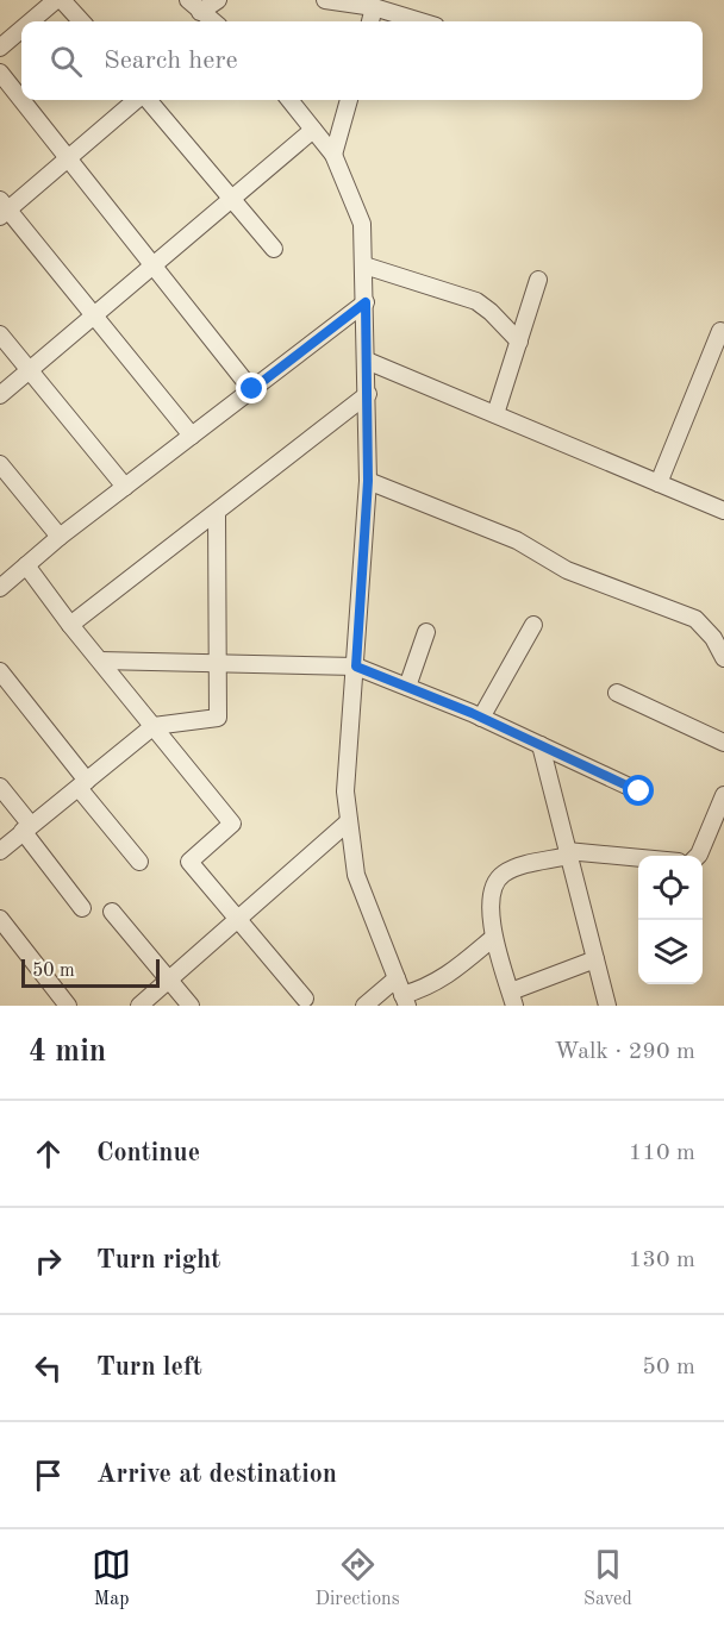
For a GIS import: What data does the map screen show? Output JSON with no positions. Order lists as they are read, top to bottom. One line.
{"scale_bar":"50 m","page":{"search":"Search here","scale":"50 m","heading":["4 min","Walk · 290 m"],"list":[["Continue","110 m"],["Turn right","130 m"],["Turn left","50 m"],"Arrive at destination"],"nav":["Map","Directions","Saved"]}}
